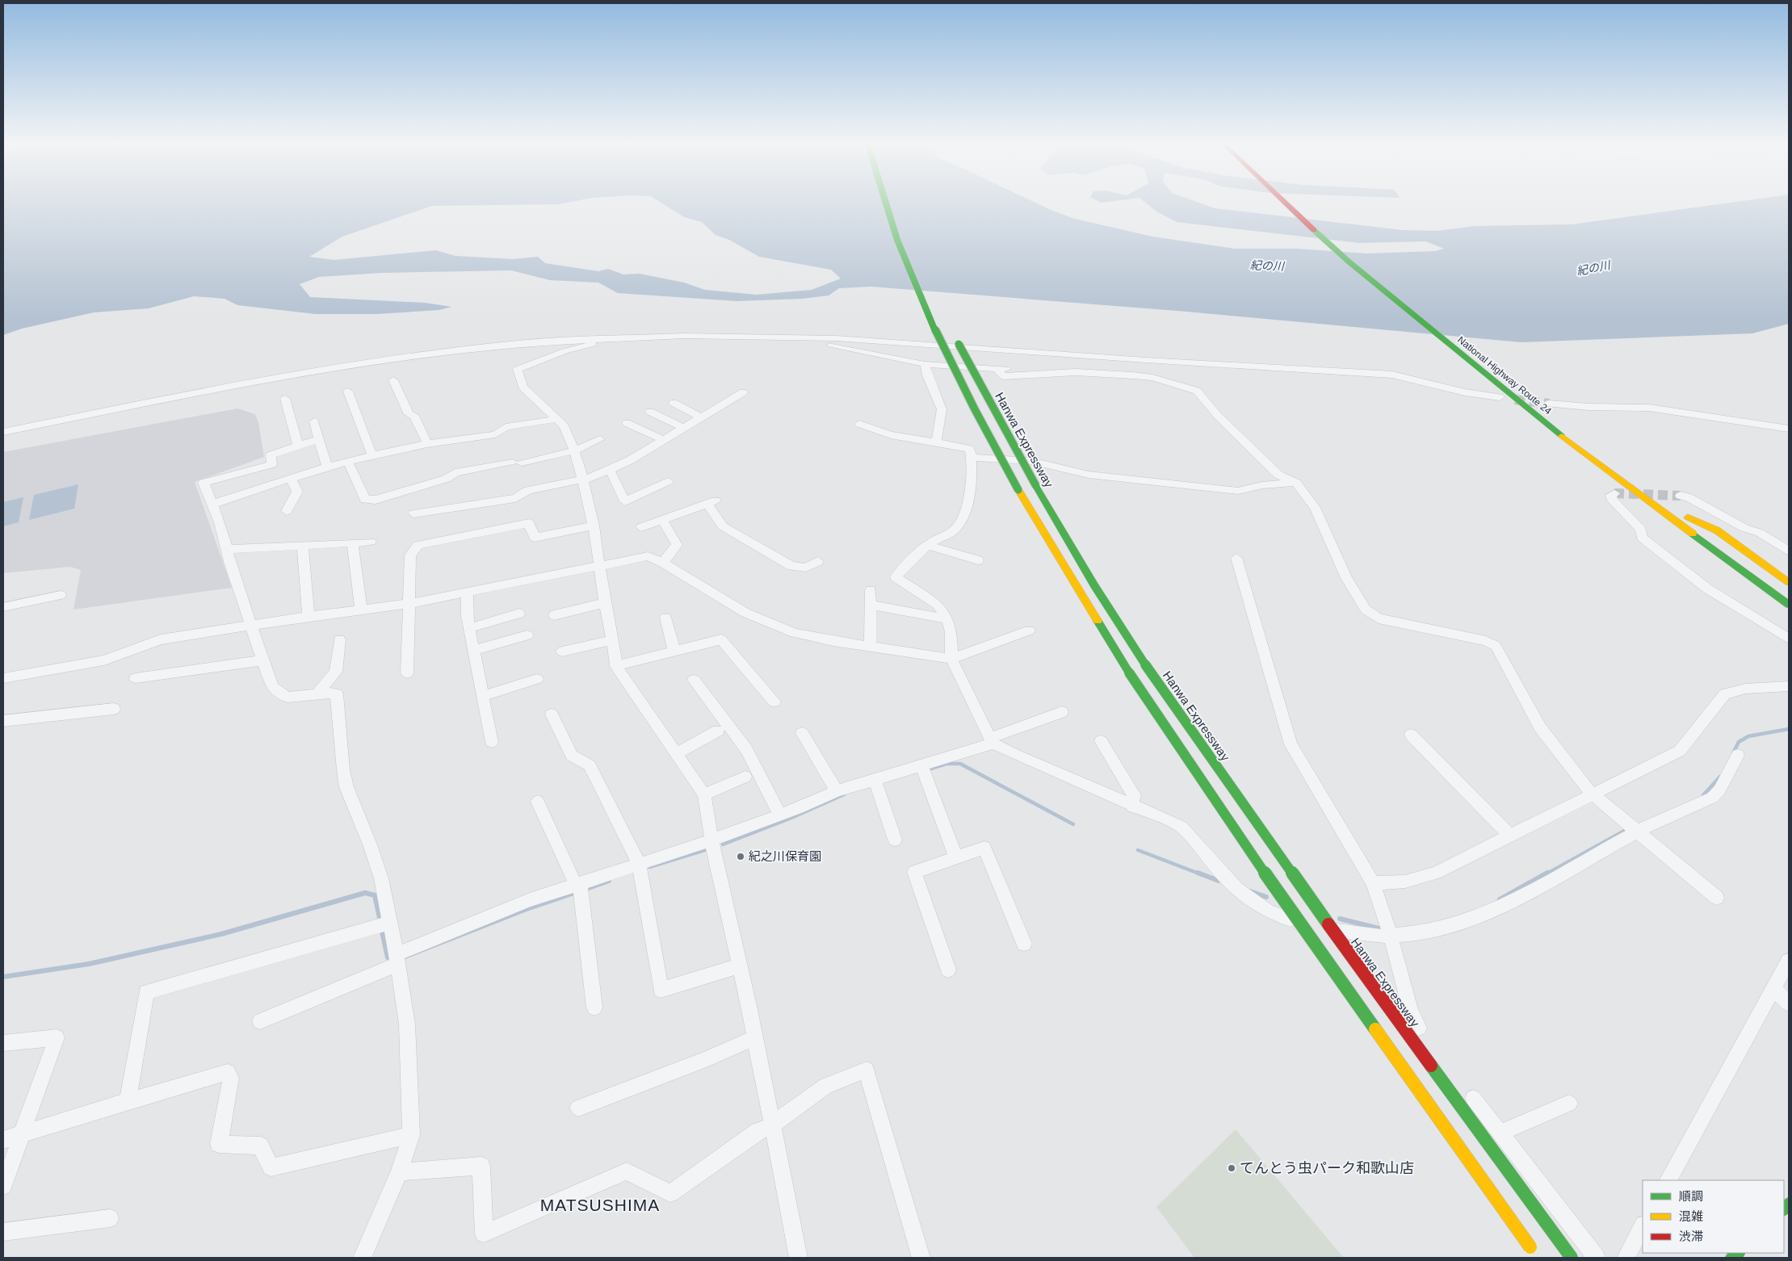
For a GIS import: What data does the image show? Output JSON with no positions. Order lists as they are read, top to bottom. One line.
{"streets":{"highway":["National Highway Route 24","Hanwa Expressway"]},"districts":["MATSUSHIMA"],"water":["紀の川"],"places":["紀之川保育園","てんとう虫パーク和歌山店"],"legend":["順調","混雑","渋滞"]}
